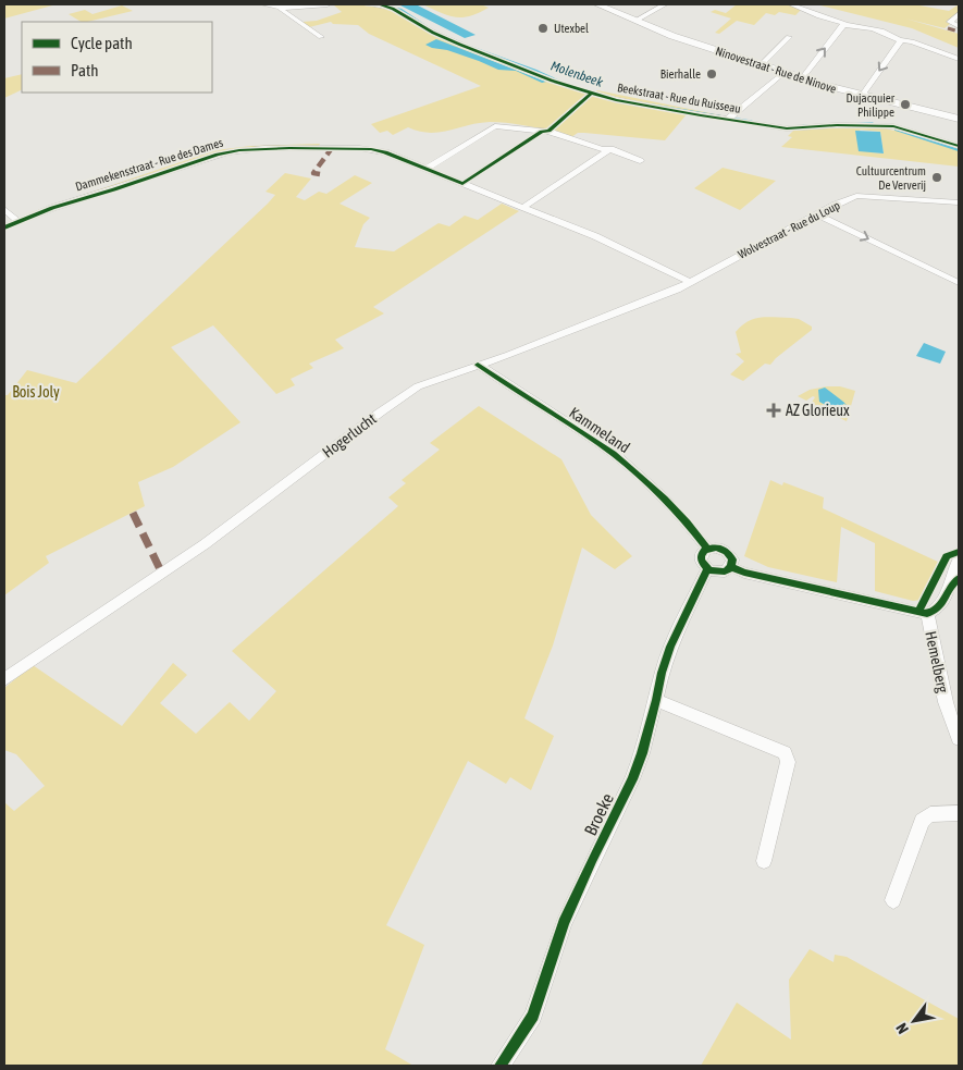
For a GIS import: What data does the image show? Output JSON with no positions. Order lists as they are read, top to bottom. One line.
{"streets":{"main road":["Ninovestraat - Rue de Ninove"],"street":["Beekstraat - Rue du Ruisseau","Dammekensstraat - Rue des Dames","Wolvestraat - Rue du Loup","Kammeland","Hogerlucht","Hemelberg","Broeke"]},"crossings":[["Dammekensstraat - Rue des Dames","Wolvestraat - Rue du Loup"],["Dammekensstraat - Rue des Dames","Hogerlucht"],["Wolvestraat - Rue du Loup","Hogerlucht"],["Kammeland","Hogerlucht"],["Kammeland","Broeke"]],"water":["Molenbeek"],"parks":["Bois Joly"],"places":{"other":["Utexbel","Bierhalle","Dujacquier Philippe","Cultuurcentrum De Ververij"],"health":["AZ Glorieux"]},"legend":["Cycle path","Path"],"north":"bottom left"}
